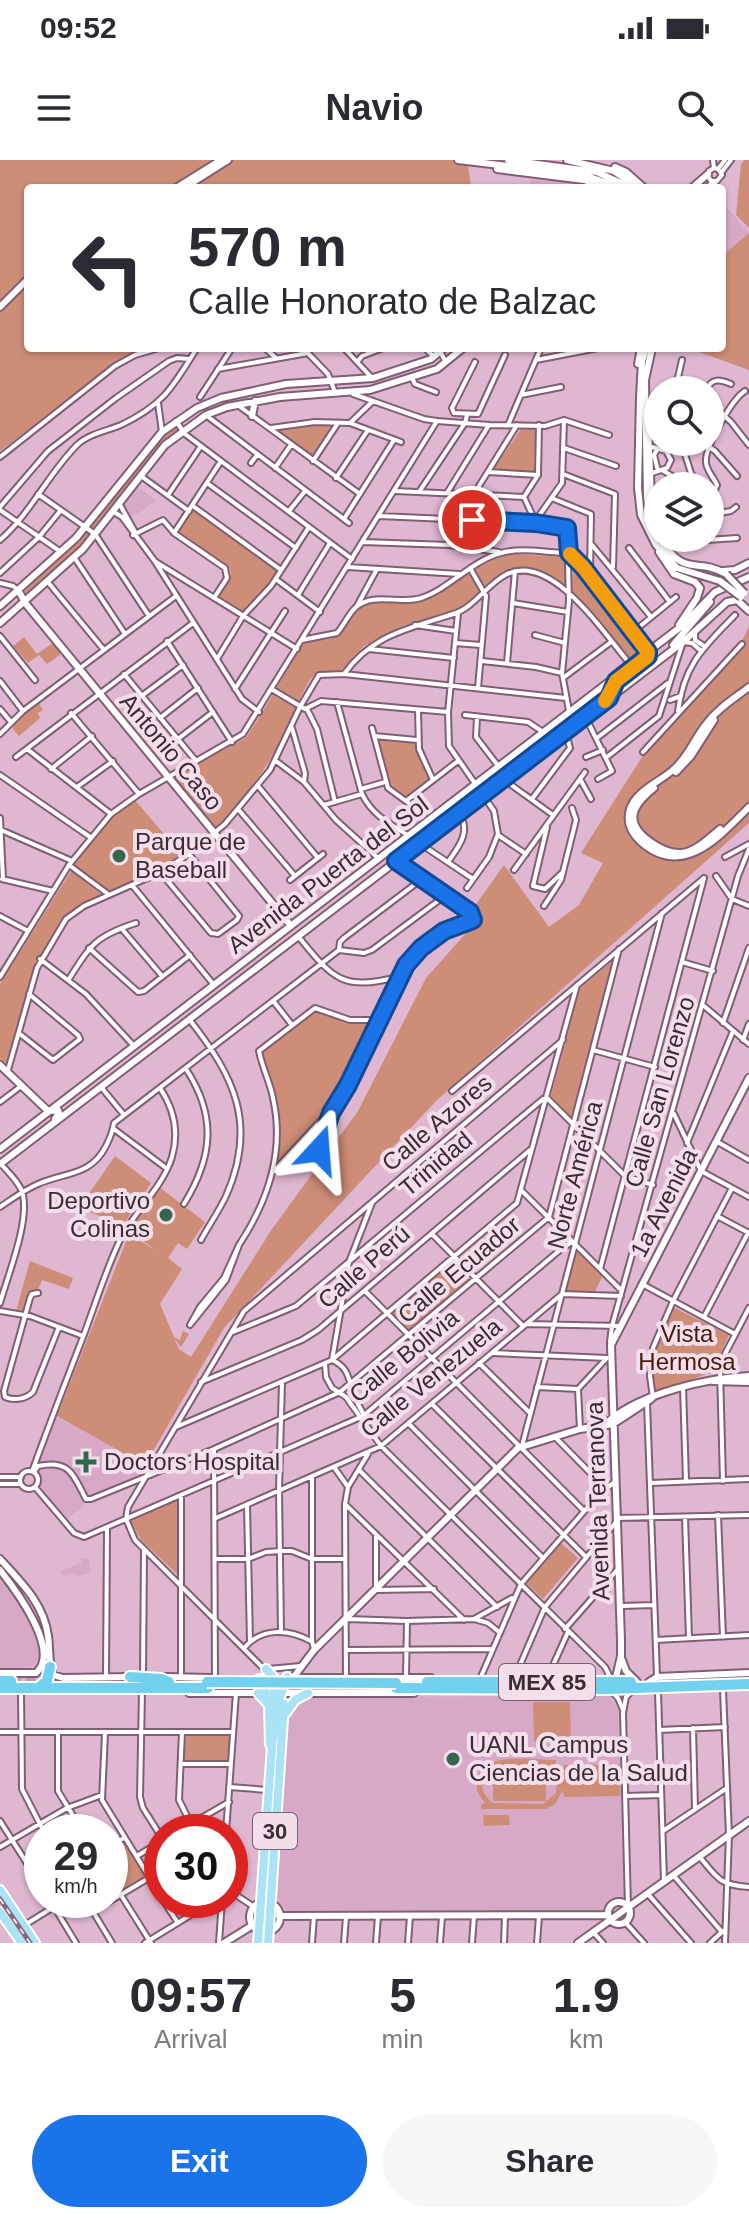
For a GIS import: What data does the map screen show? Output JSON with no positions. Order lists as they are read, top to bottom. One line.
{"streets":{"highway":["MEX 85"],"main road":["Antonio Caso","Avenida Puerta del Sol","1a Avenida","Avenida Terranova","30"],"street":["Calle San Lorenzo","Calle Azores","Trinidad","Norte América","Calle Perú","Calle Ecuador","Calle Bolivia","Calle Venezuela"]},"crossings":[["Antonio Caso","Avenida Puerta del Sol"],["Calle San Lorenzo","1a Avenida"],["Calle Azores","Trinidad"],["Calle Azores","Calle Perú"],["Calle Azores","Calle Ecuador"],["Calle Azores","Calle Bolivia"],["Norte América","Calle Bolivia"],["Norte América","Calle Venezuela"],["1a Avenida","Avenida Terranova"],["Calle Ecuador","Calle Bolivia"],["Avenida Terranova","MEX 85"]],"parks":["Vista Hermosa"],"places":{"other":["Parque de Baseball","Deportivo Colinas","UANL Campus Ciencias de la Salud"],"health":["Doctors Hospital"]},"page":{"status":"09:52","header":"Navio","turn":["570 m","Calle Honorato de Balzac"],"speed":"29 km/h","limit":"30","eta":["09:57","Arrival","5","min","1.9","km"],"buttons":["Exit","Share"]}}
